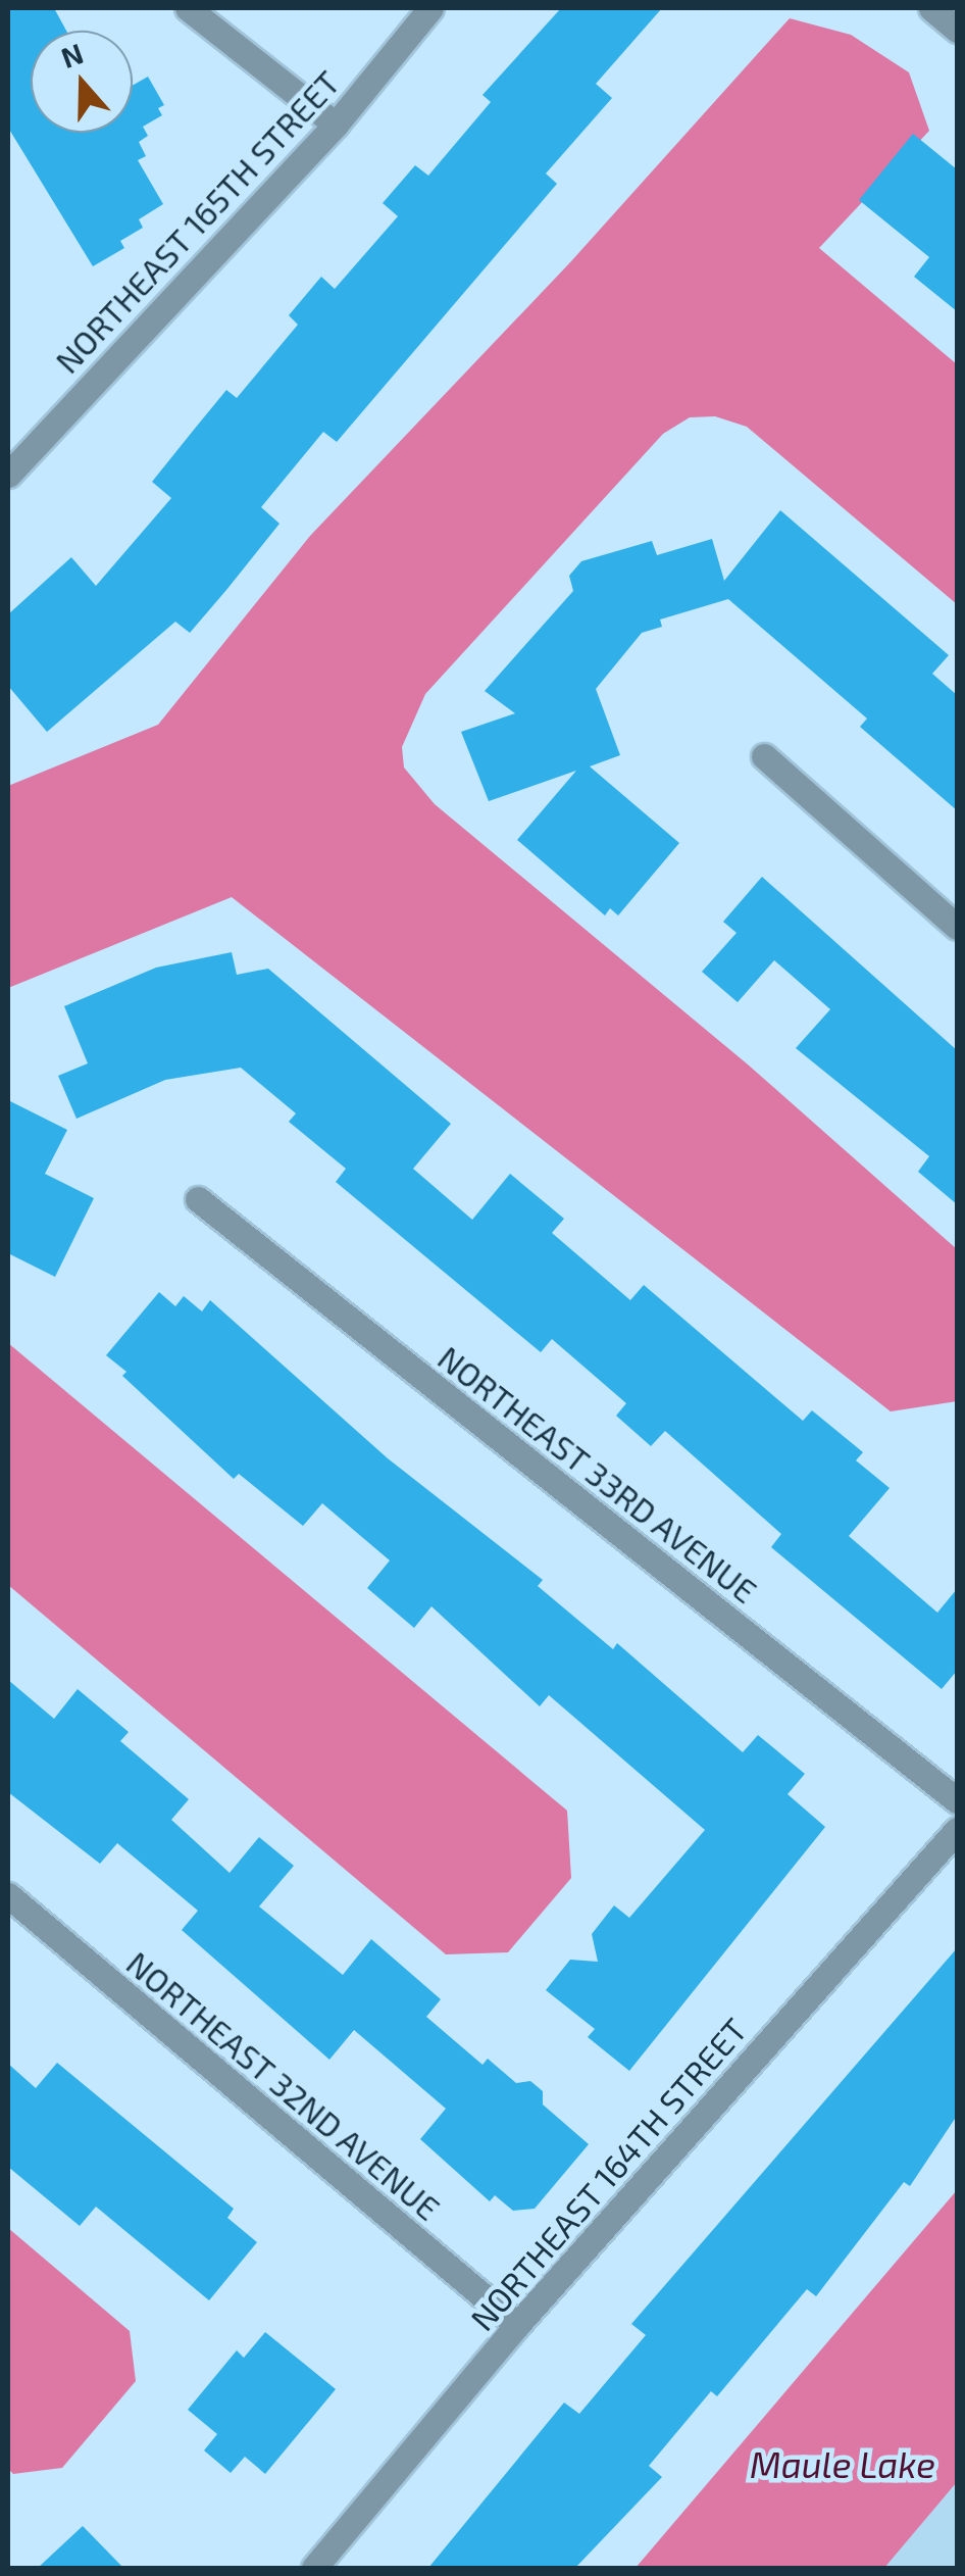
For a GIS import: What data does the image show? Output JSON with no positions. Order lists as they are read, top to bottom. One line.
{"streets":{"street":["NORTHEAST 165TH STREET","NORTHEAST 33RD AVENUE","NORTHEAST 32ND AVENUE","NORTHEAST 164TH STREET"]},"crossings":[["NORTHEAST 32ND AVENUE","NORTHEAST 164TH STREET"]],"water":["Maule Lake"],"north":"top"}
